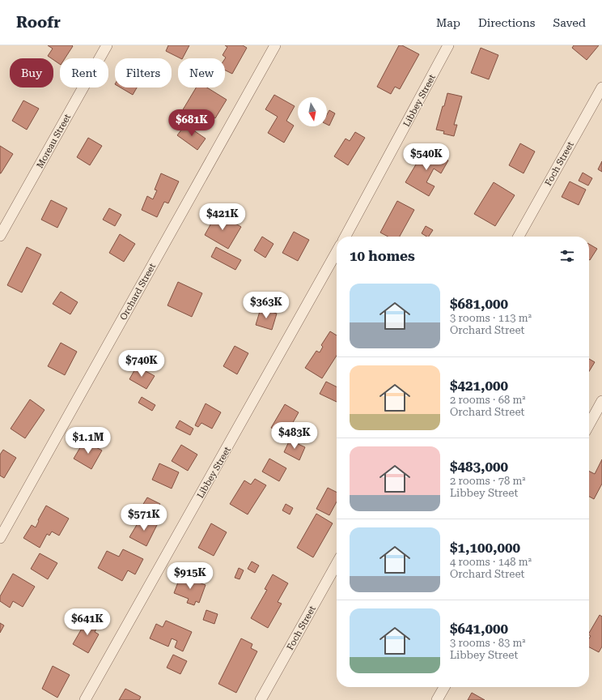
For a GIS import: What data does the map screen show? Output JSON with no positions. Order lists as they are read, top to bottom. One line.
{"streets":{"street":["Libbey Street","Moreau Street","Foch Street","Orchard Street"]},"north":"bottom","page":{"header":"Roofr","nav":["Map","Directions","Saved"],"chip":["Buy","Rent","Filters","New"],"price":["$681K","$540K","$421K","$363K","$740K","$483K","$1.1M","$571K","$915K","$641K"],"heading":"10 homes","list":[{"name":"$681,000","note":"3 rooms · 113 m² · Orchard Street"},{"name":"$421,000","note":"2 rooms · 68 m² · Orchard Street"},{"name":"$483,000","note":"2 rooms · 78 m² · Libbey Street"},{"name":"$1,100,000","note":"4 rooms · 148 m² · Orchard Street"},{"name":"$641,000","note":"3 rooms · 83 m² · Libbey Street"}]}}
